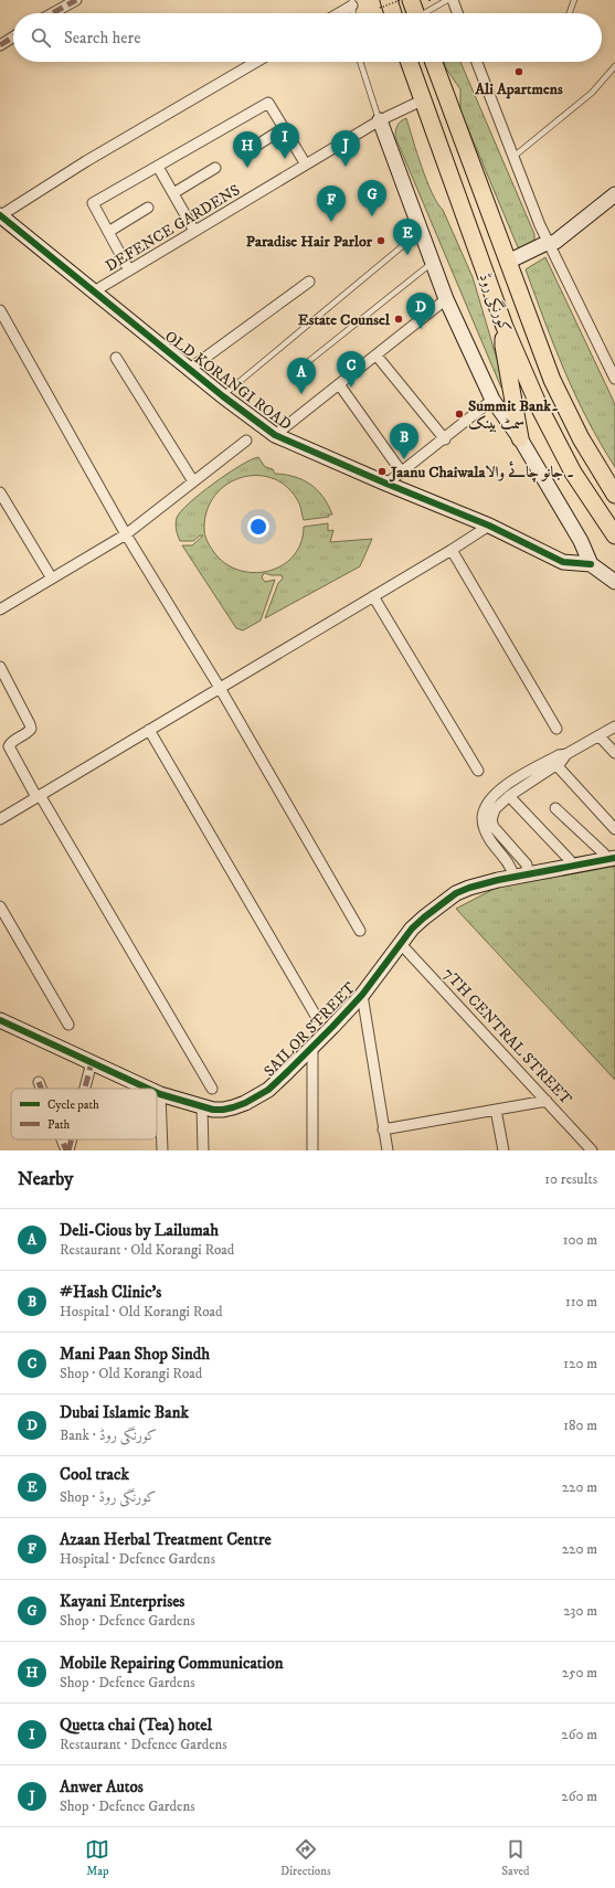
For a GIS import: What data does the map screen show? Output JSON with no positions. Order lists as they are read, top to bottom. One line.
{"streets":{"main road":["کورنگی روڈ"],"street":["DEFENCE GARDENS","OLD KORANGI ROAD","SAILOR STREET","7TH CENTRAL STREET"]},"crossings":[["DEFENCE GARDENS","کورنگی روڈ"],["DEFENCE GARDENS","OLD KORANGI ROAD"],["SAILOR STREET","7TH CENTRAL STREET"]],"places":["Ali Apartmens","Paradise Hair Parlor","Estate Counsel","Summit Bank۔ سمٹ بینک","Jaanu Chaiwala۔ جانو چائے والا"],"legend":["Cycle path","Path"],"page":{"search":"Search here","pins":["I","J","H","G","F","E","D","C","A","B"],"heading":["Nearby","10 results"],"list":[{"mark":"A","name":"Deli-Cious by Lailumah","note":"Restaurant · Old Korangi Road","value":"100 m"},{"mark":"B","name":"#Hash Clinic's","note":"Hospital · Old Korangi Road","value":"110 m"},{"mark":"C","name":"Mani Paan Shop Sindh","note":"Shop · Old Korangi Road","value":"120 m"},{"mark":"D","name":"Dubai Islamic Bank","note":"Bank · کورنگی روڈ","value":"180 m"},{"mark":"E","name":"Cool track","note":"Shop · کورنگی روڈ","value":"220 m"},{"mark":"F","name":"Azaan Herbal Treatment Centre","note":"Hospital · Defence Gardens","value":"220 m"},{"mark":"G","name":"Kayani Enterprises","note":"Shop · Defence Gardens","value":"230 m"},{"mark":"H","name":"Mobile Repairing Communication","note":"Shop · Defence Gardens","value":"250 m"},{"mark":"I","name":"Quetta chai (Tea) hotel","note":"Restaurant · Defence Gardens","value":"260 m"},{"mark":"J","name":"Anwer Autos","note":"Shop · Defence Gardens","value":"260 m"}],"nav":["Map","Directions","Saved"]}}
